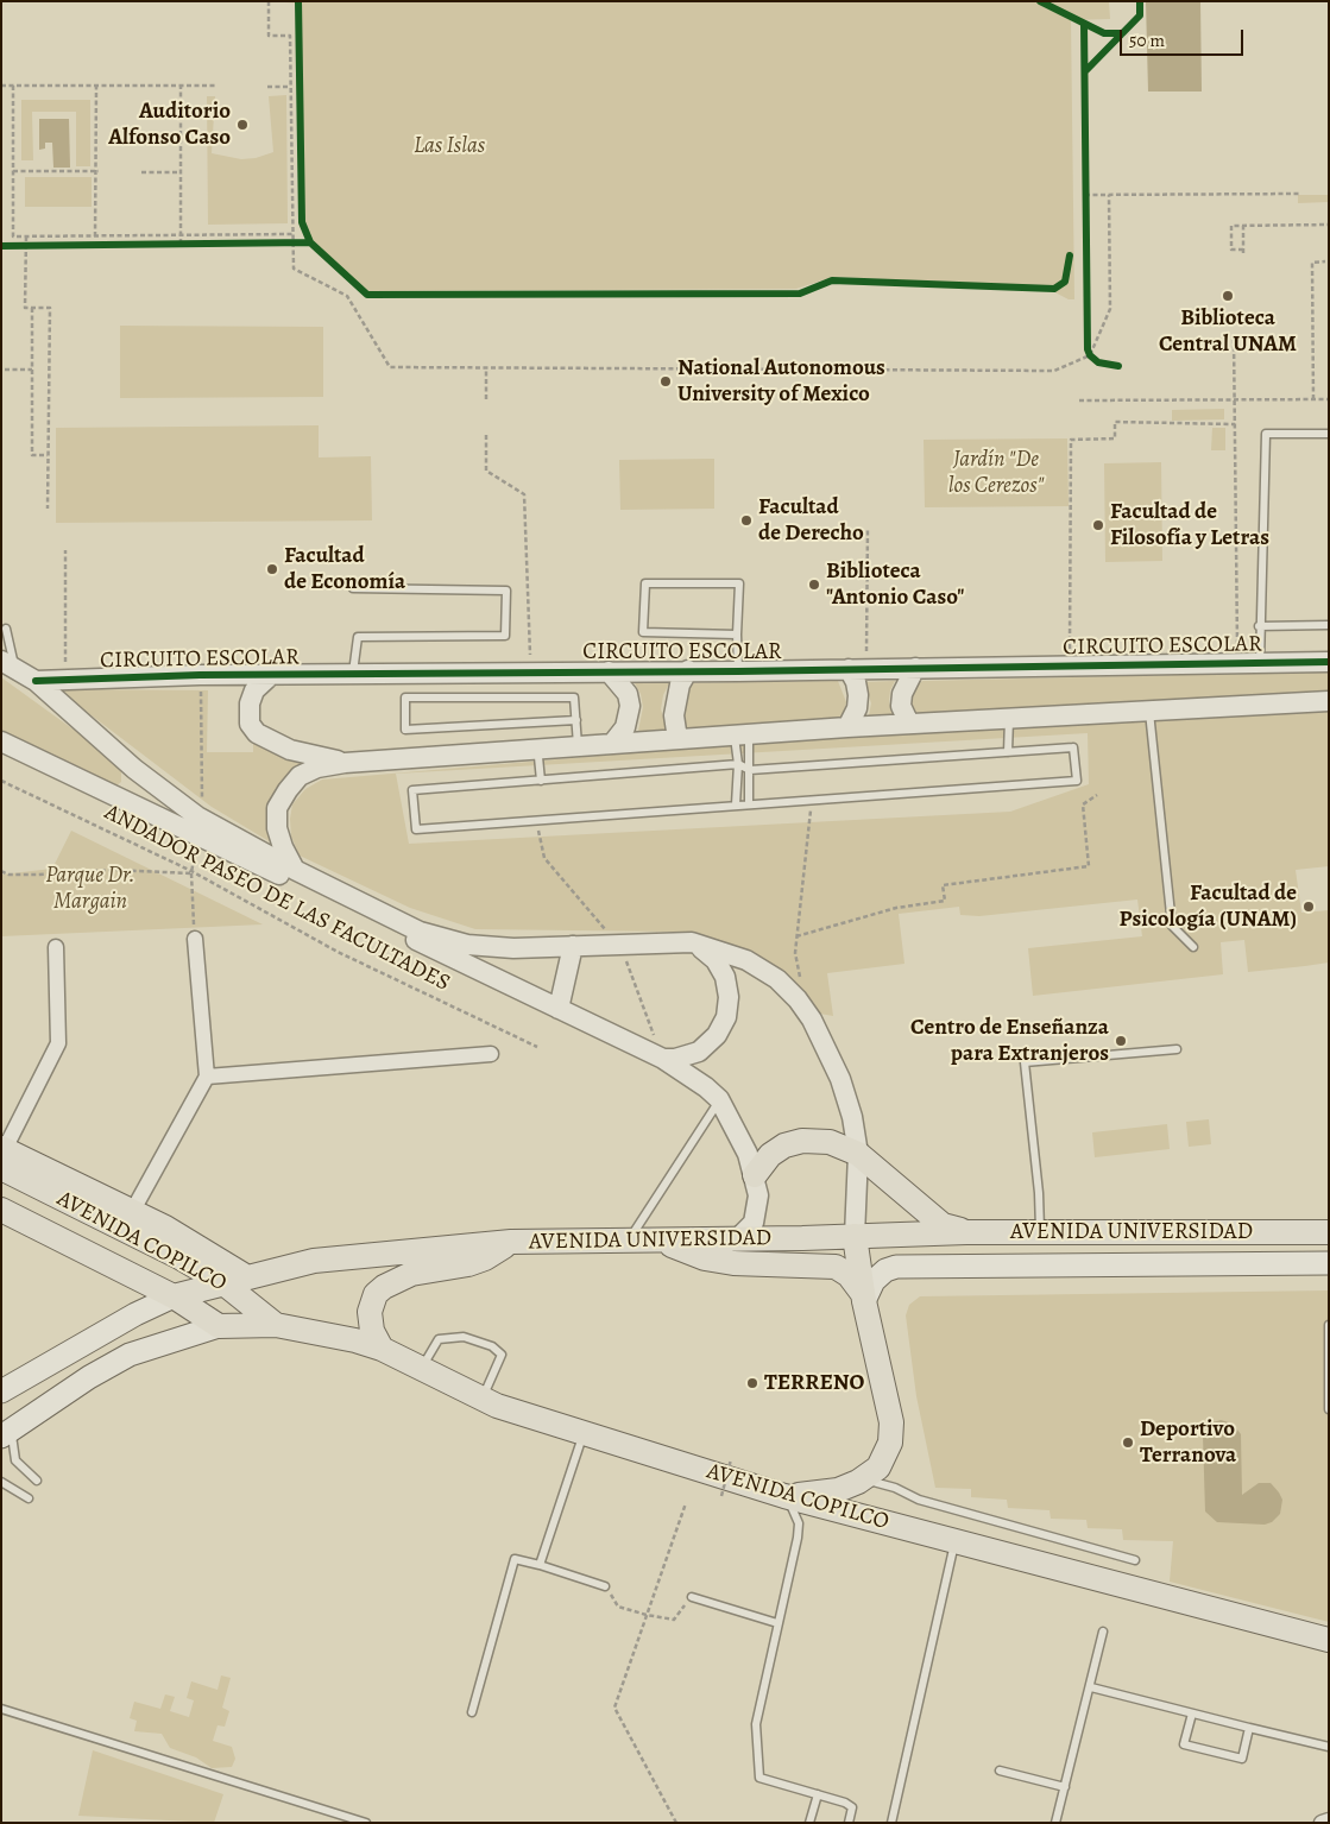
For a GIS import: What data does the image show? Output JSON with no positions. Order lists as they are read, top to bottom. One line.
{"streets":{"main road":["AVENIDA UNIVERSIDAD","AVENIDA COPILCO"],"street":["CIRCUITO ESCOLAR"],"path":["ANDADOR PASEO DE LAS FACULTADES"]},"crossings":[["AVENIDA UNIVERSIDAD","AVENIDA COPILCO"]],"parks":["Las Islas","Jardín \"De los Cerezos\"","Parque Dr. Margain"],"places":["Auditorio Alfonso Caso","Biblioteca Central UNAM","National Autonomous University of Mexico","Facultad de Derecho","Facultad de Filosofía y Letras","Facultad de Economía","Biblioteca \"Antonio Caso\"","Facultad de Psicología (UNAM)","Centro de Enseñanza para Extranjeros","TERRENO","Deportivo Terranova"],"scale_bar":"50 m"}
